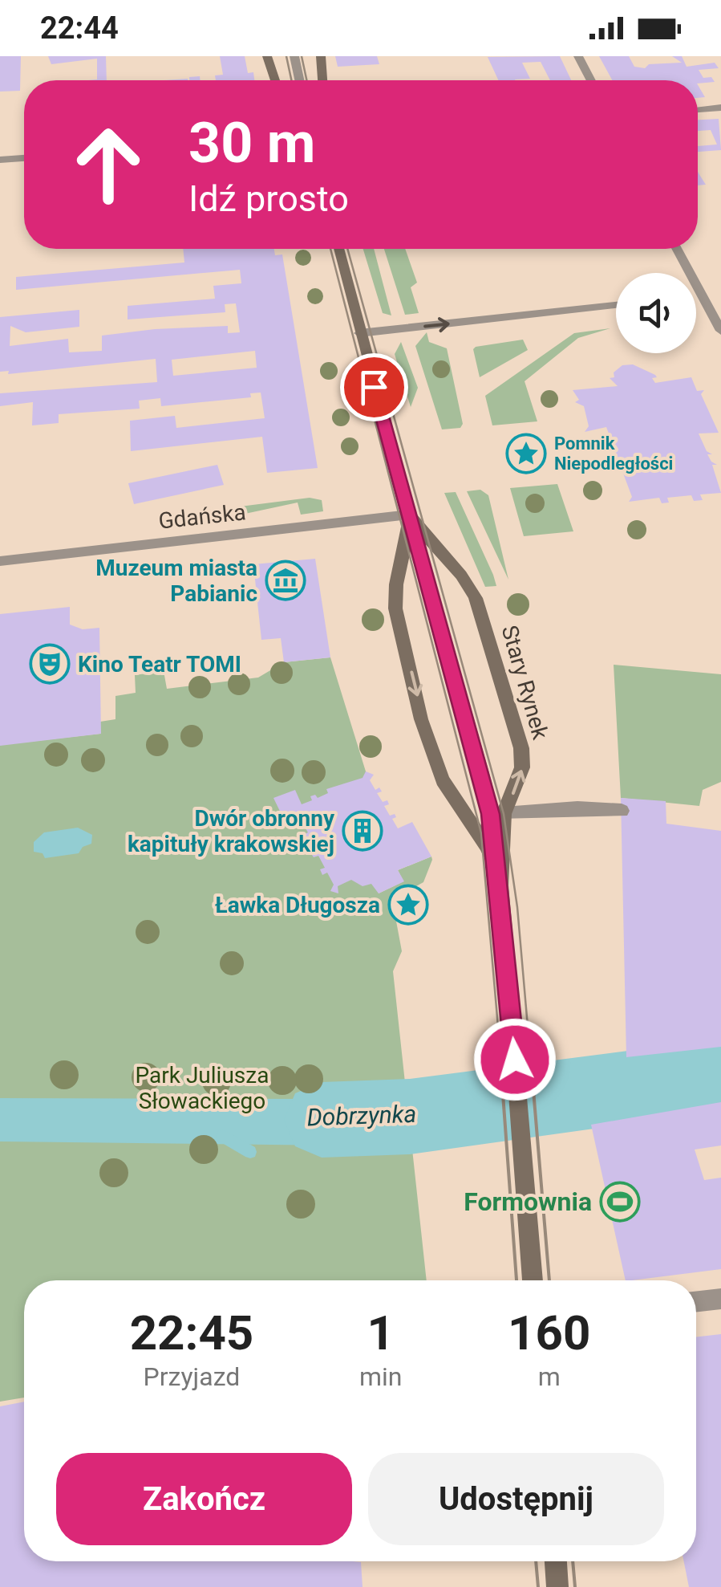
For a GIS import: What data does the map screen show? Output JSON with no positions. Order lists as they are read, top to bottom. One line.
{"streets":{"street":["Gdańska","Stary Rynek"]},"crossings":[["Gdańska","Stary Rynek"]],"water":["Dobrzynka"],"parks":["Park Juliusza Słowackiego"],"places":{"place":["Pomnik Niepodległości","Ławka Długosza"],"museum":["Muzeum miasta Pabianic"],"theatre":["Kino Teatr TOMI"],"building":["Dwór obronny kapituły krakowskiej"],"sports":["Formownia"]},"page":{"status":"22:44","turn":["30 m","Idź prosto"],"eta":["22:45","Przyjazd","1","min","160","m"],"buttons":["Zakończ","Udostępnij"]}}
